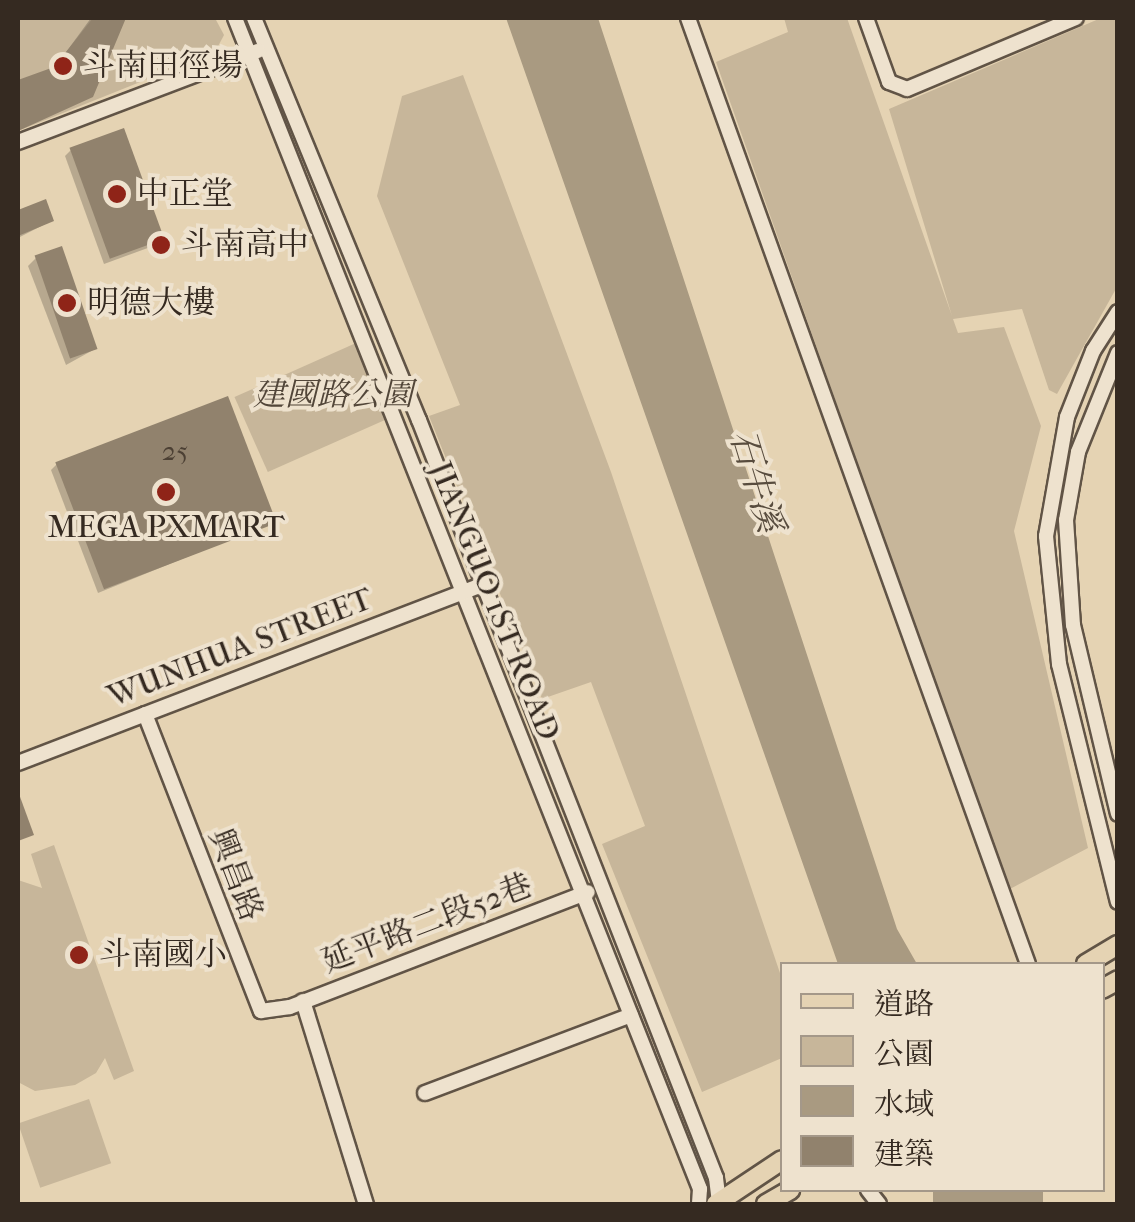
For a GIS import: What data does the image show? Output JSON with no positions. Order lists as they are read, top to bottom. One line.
{"streets":{"street":["JIANGUO 1ST ROAD","WUNHUA STREET","興昌路","延平路二段52巷"]},"crossings":[["JIANGUO 1ST ROAD","WUNHUA STREET"],["JIANGUO 1ST ROAD","延平路二段52巷"],["WUNHUA STREET","興昌路"],["興昌路","延平路二段52巷"]],"water":["石牛溪"],"parks":["建國路公園"],"places":["斗南田徑場","中正堂","斗南高中","明德大樓","MEGA PXMART","斗南國小"],"house_numbers":["25"],"legend":["道路","公園","水域","建築"]}
